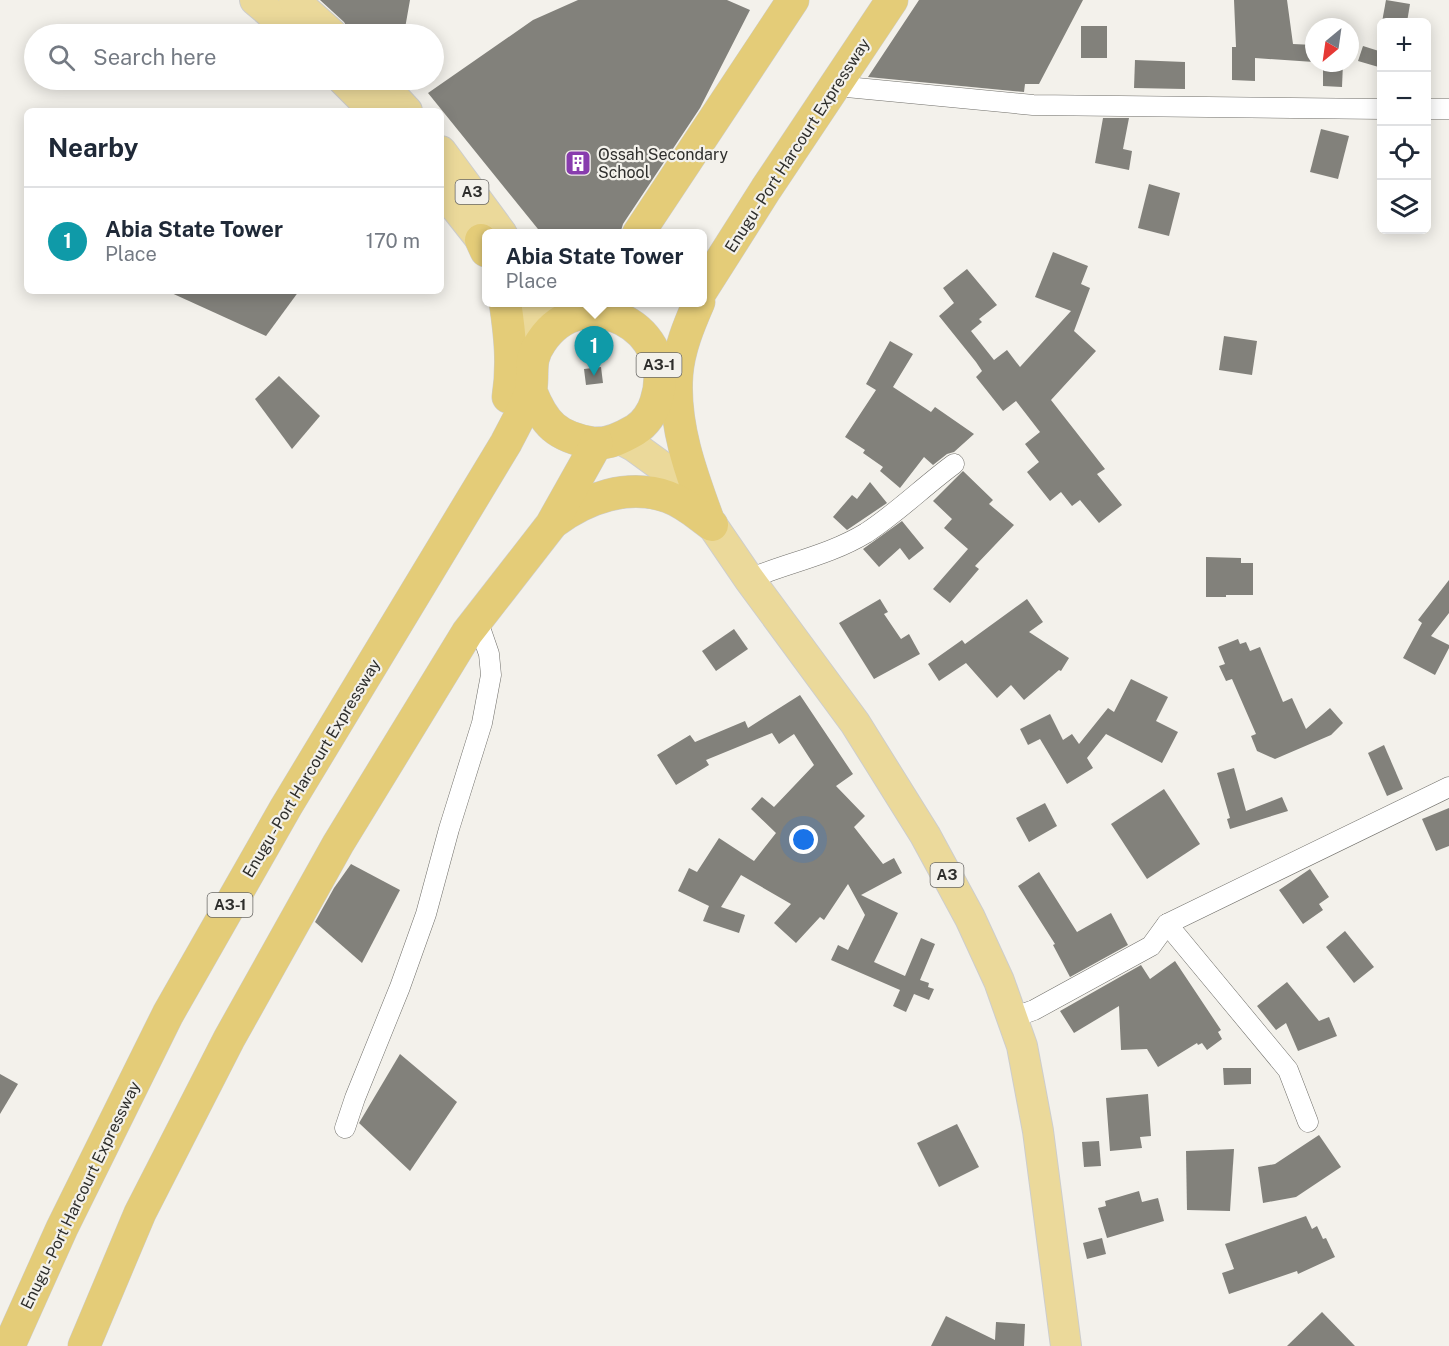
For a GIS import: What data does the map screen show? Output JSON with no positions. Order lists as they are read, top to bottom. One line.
{"streets":{"highway":["Enugu - Port Harcourt Expressway","A3-1"],"main road":["A3"]},"crossings":[["Enugu - Port Harcourt Expressway","A3"],["Enugu - Port Harcourt Expressway","A3-1"],["A3","A3-1"]],"places":{"building":["Ossah Secondary School"]},"north":"bottom left","page":{"map_buttons":["+","−"],"search":"Search here","heading":"Nearby","list":[{"mark":"1","name":"Abia State Tower","note":"Place","value":"170 m"}],"popup":["Abia State Tower","Place"],"pins":"1"}}
